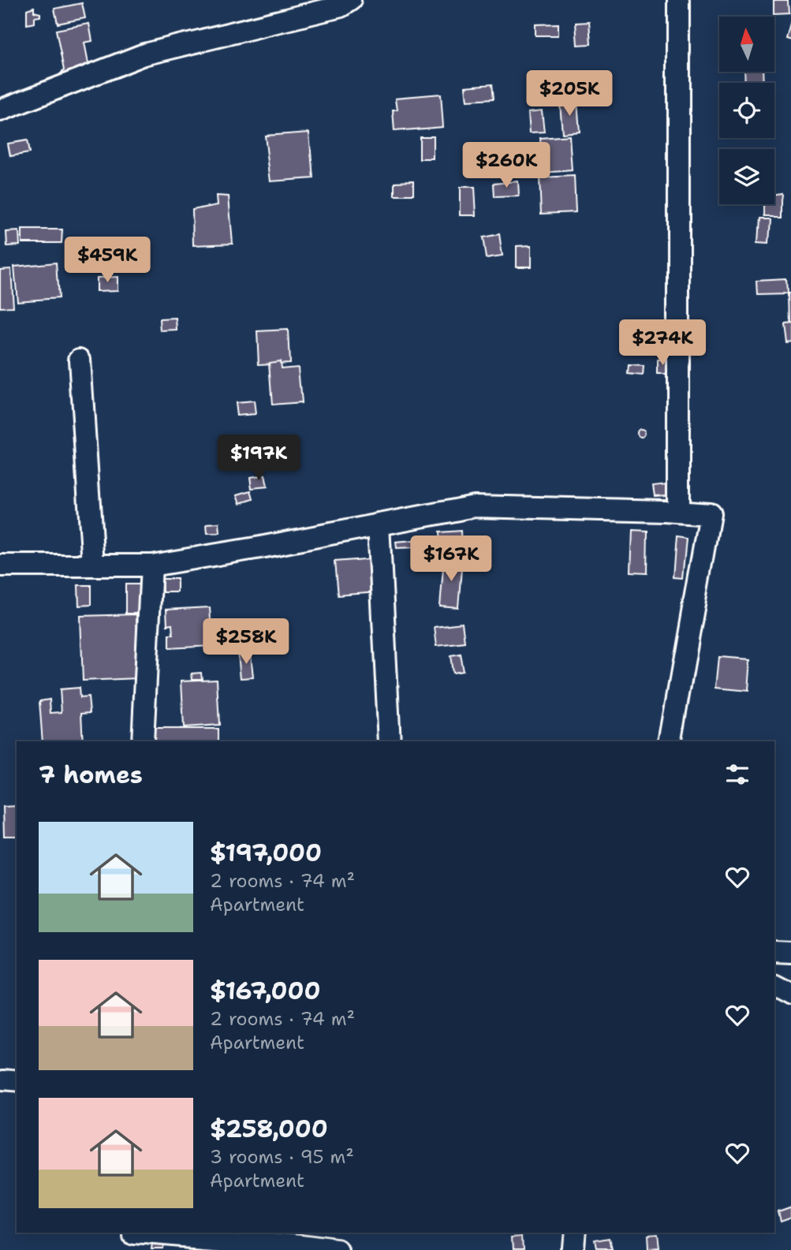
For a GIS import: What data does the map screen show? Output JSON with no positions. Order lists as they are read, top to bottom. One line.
{"north":"top","page":{"price":["$205K","$260K","$459K","$274K","$197K","$167K","$258K"],"heading":"7 homes","list":[{"name":"$197,000","note":"2 rooms · 74 m² · Apartment"},{"name":"$167,000","note":"2 rooms · 74 m² · Apartment"},{"name":"$258,000","note":"3 rooms · 95 m² · Apartment"}]}}
